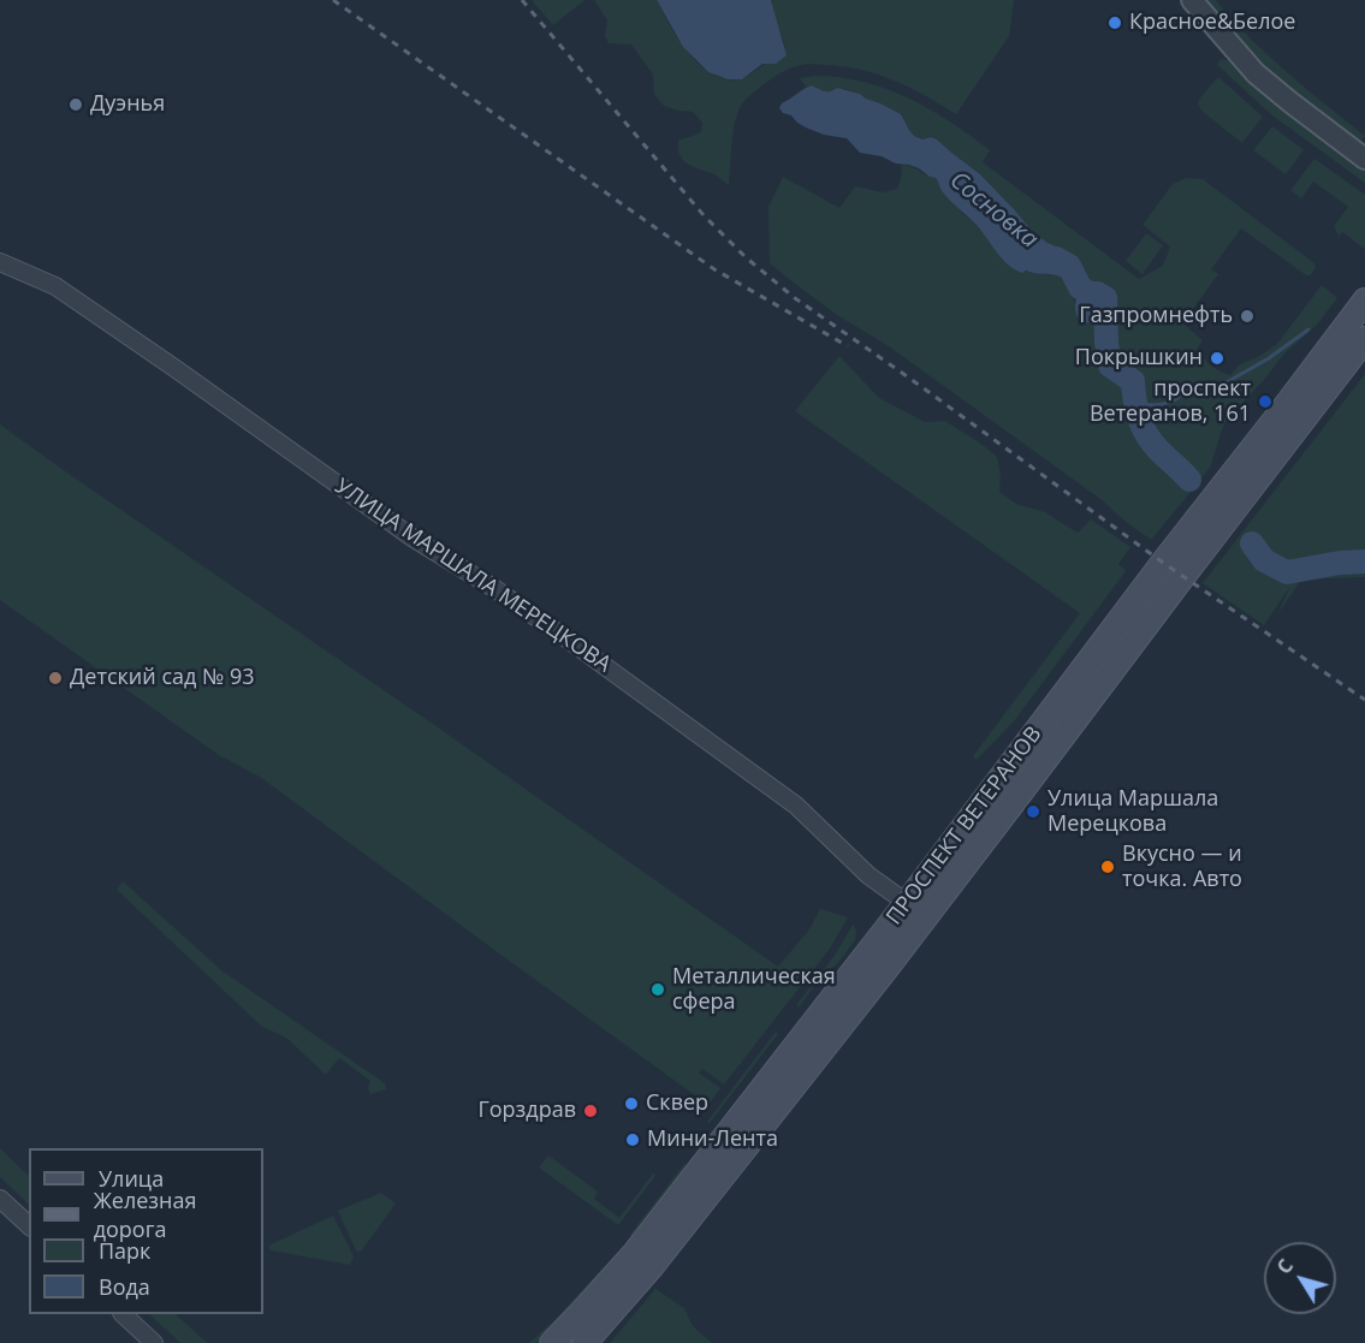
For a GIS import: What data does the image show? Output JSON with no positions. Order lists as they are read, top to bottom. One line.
{"streets":{"main road":["ПРОСПЕКТ ВЕТЕРАНОВ"],"street":["УЛИЦА МАРШАЛА МЕРЕЦКОВА"]},"crossings":[["УЛИЦА МАРШАЛА МЕРЕЦКОВА","ПРОСПЕКТ ВЕТЕРАНОВ"]],"water":["Сосновка"],"places":["Красное&Белое","Дуэнья","Газпромнефть","Покрышкин","проспект Ветеранов, 161","Детский сад № 93","Улица Маршала Мерецкова","Вкусно — и точка. Авто","Металлическая сфера","Сквер","Горздрав","Мини-Лента"],"legend":["Улица","Железная дорога","Парк","Вода"],"north":"top left"}
